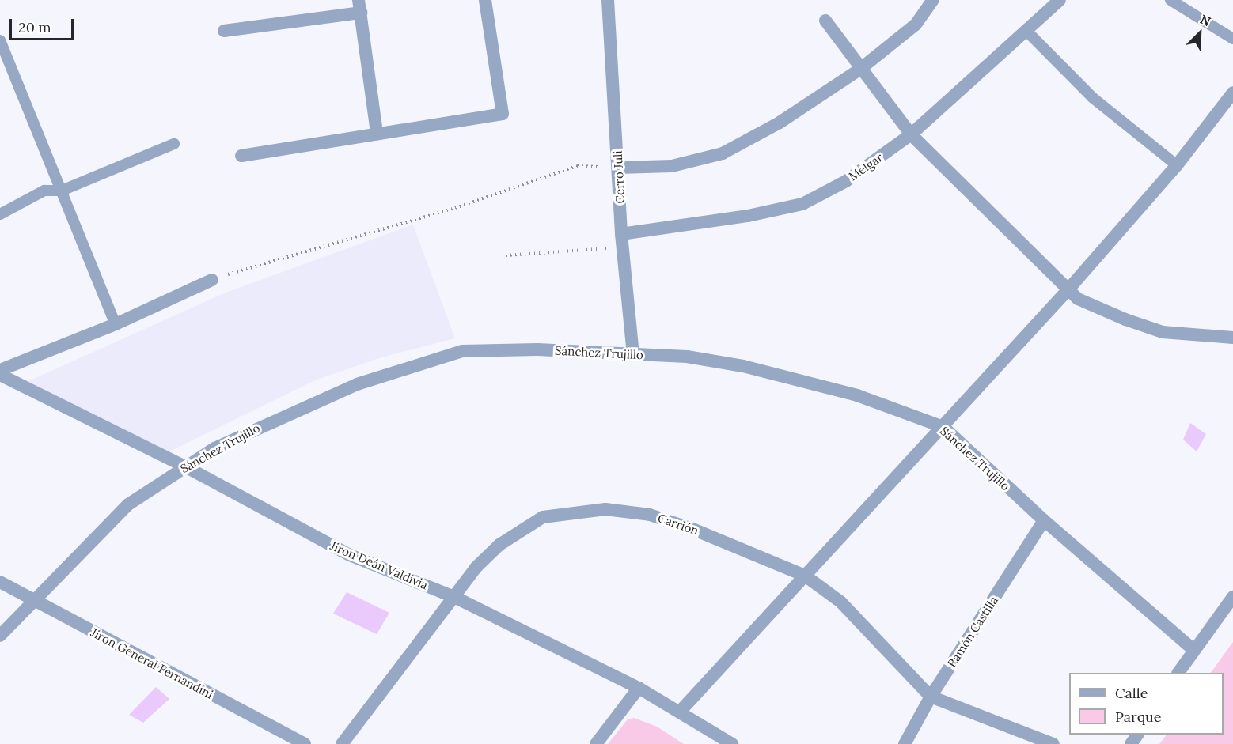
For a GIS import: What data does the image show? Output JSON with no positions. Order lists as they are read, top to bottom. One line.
{"streets":{"street":["Melgar","Cerro Juli","Sánchez Trujillo","Carrión","Jiron Deán Valdivia","Ramón Castilla","Jiron General Fernandini"]},"crossings":[["Melgar","Cerro Juli"],["Cerro Juli","Sánchez Trujillo"],["Sánchez Trujillo","Jiron Deán Valdivia"],["Sánchez Trujillo","Ramón Castilla"],["Sánchez Trujillo","Jiron General Fernandini"],["Carrión","Jiron Deán Valdivia"],["Carrión","Ramón Castilla"]],"legend":["Calle","Parque"],"scale_bar":"20 m","north":"top right"}
